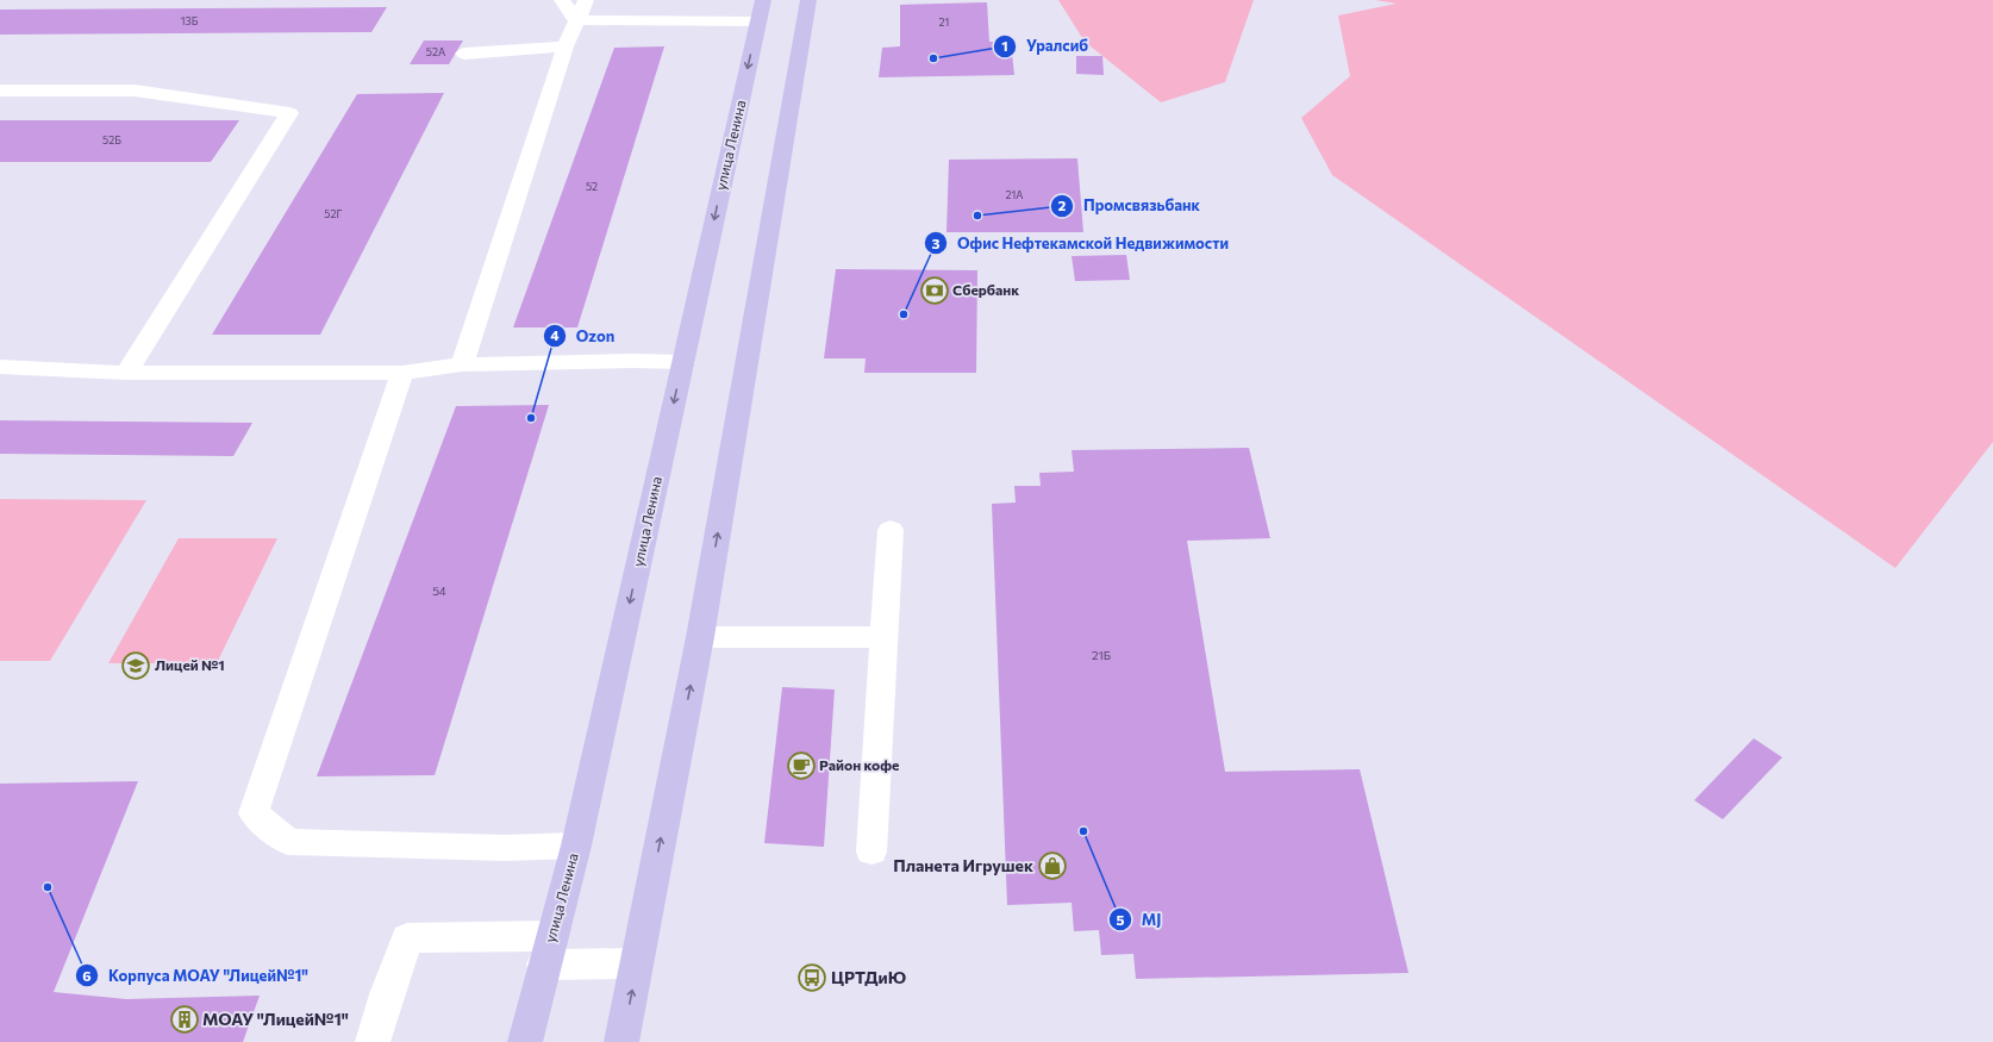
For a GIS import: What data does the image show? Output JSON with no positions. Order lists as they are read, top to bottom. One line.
{"streets":{"main road":["улица Ленина"]},"places":{"other":["Уралсиб","Промсвязьбанк","Офис Нефтекамской Недвижимости","Ozon","MJ","Корпуса МОАУ \"Лицей№1\""],"bank":["Сбербанк"],"school or university":["Лицей №1"],"cafe":["Район кофе"],"shop":["Планета Игрушек"],"bus stop":["ЦРТДиЮ"],"building":["МОАУ \"Лицей№1\""]},"house_numbers":["13Б","21","52А","52Б","52","21А","52Г","54","21Б"]}
